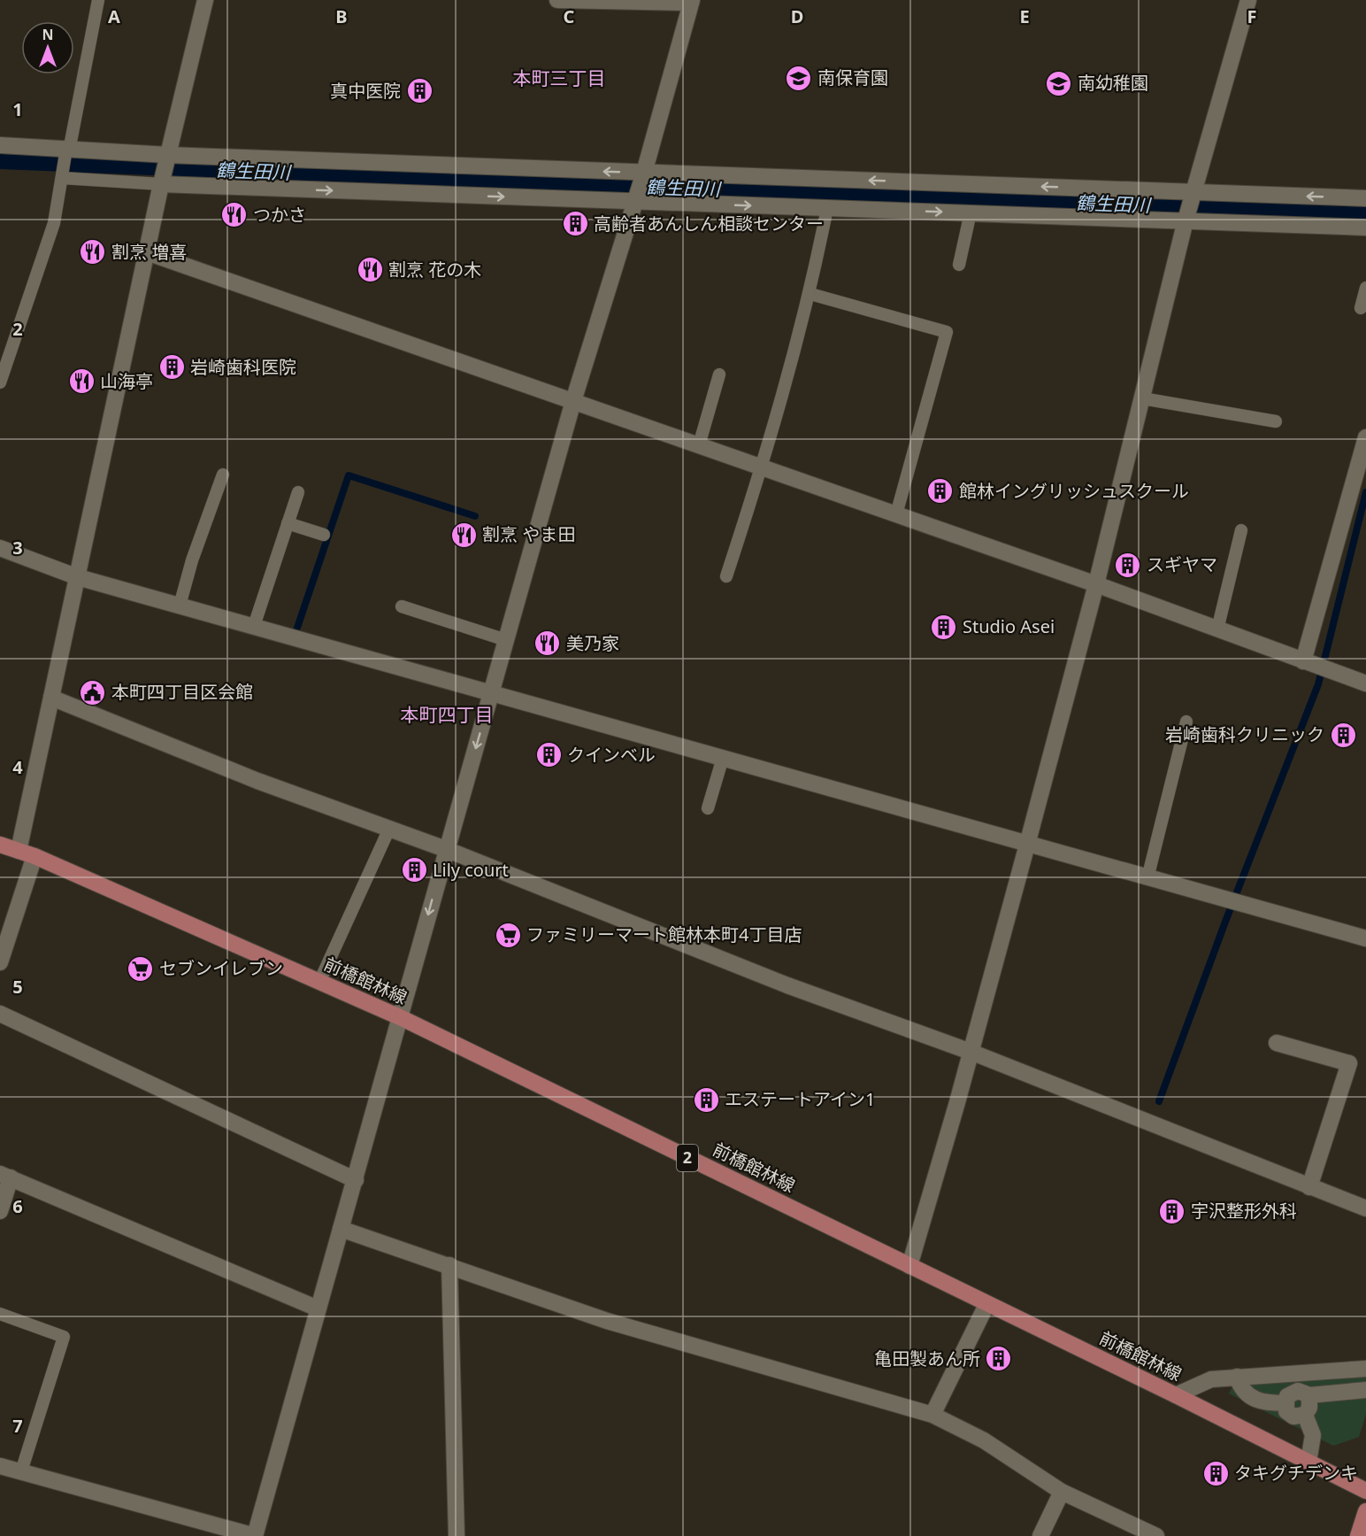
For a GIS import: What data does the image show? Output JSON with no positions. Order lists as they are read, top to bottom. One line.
{"streets":{"main road":["前橋館林線","2"]},"districts":["本町三丁目","本町四丁目"],"water":["鶴生田川"],"places":{"school or university":["南保育園","南幼稚園"],"building":["真中医院","高齢者あんしん相談センター","岩崎歯科医院","館林イングリッシュスクール","スギヤマ","Studio Asei","岩崎歯科クリニック","クインベル","Lily court","エステートアイン1","宇沢整形外科","亀田製あん所","タキグチデンキ"],"restaurant":["つかさ","割烹 増喜","割烹 花の木","山海亭","割烹 やま田","美乃家"],"public building":["本町四丁目区会館"],"supermarket":["ファミリーマート館林本町4丁目店","セブンイレブン"]},"north":"top","grid":{"columns":["A","B","C","D","E","F"],"rows":["1","2","3","4","5","6","7"]}}
